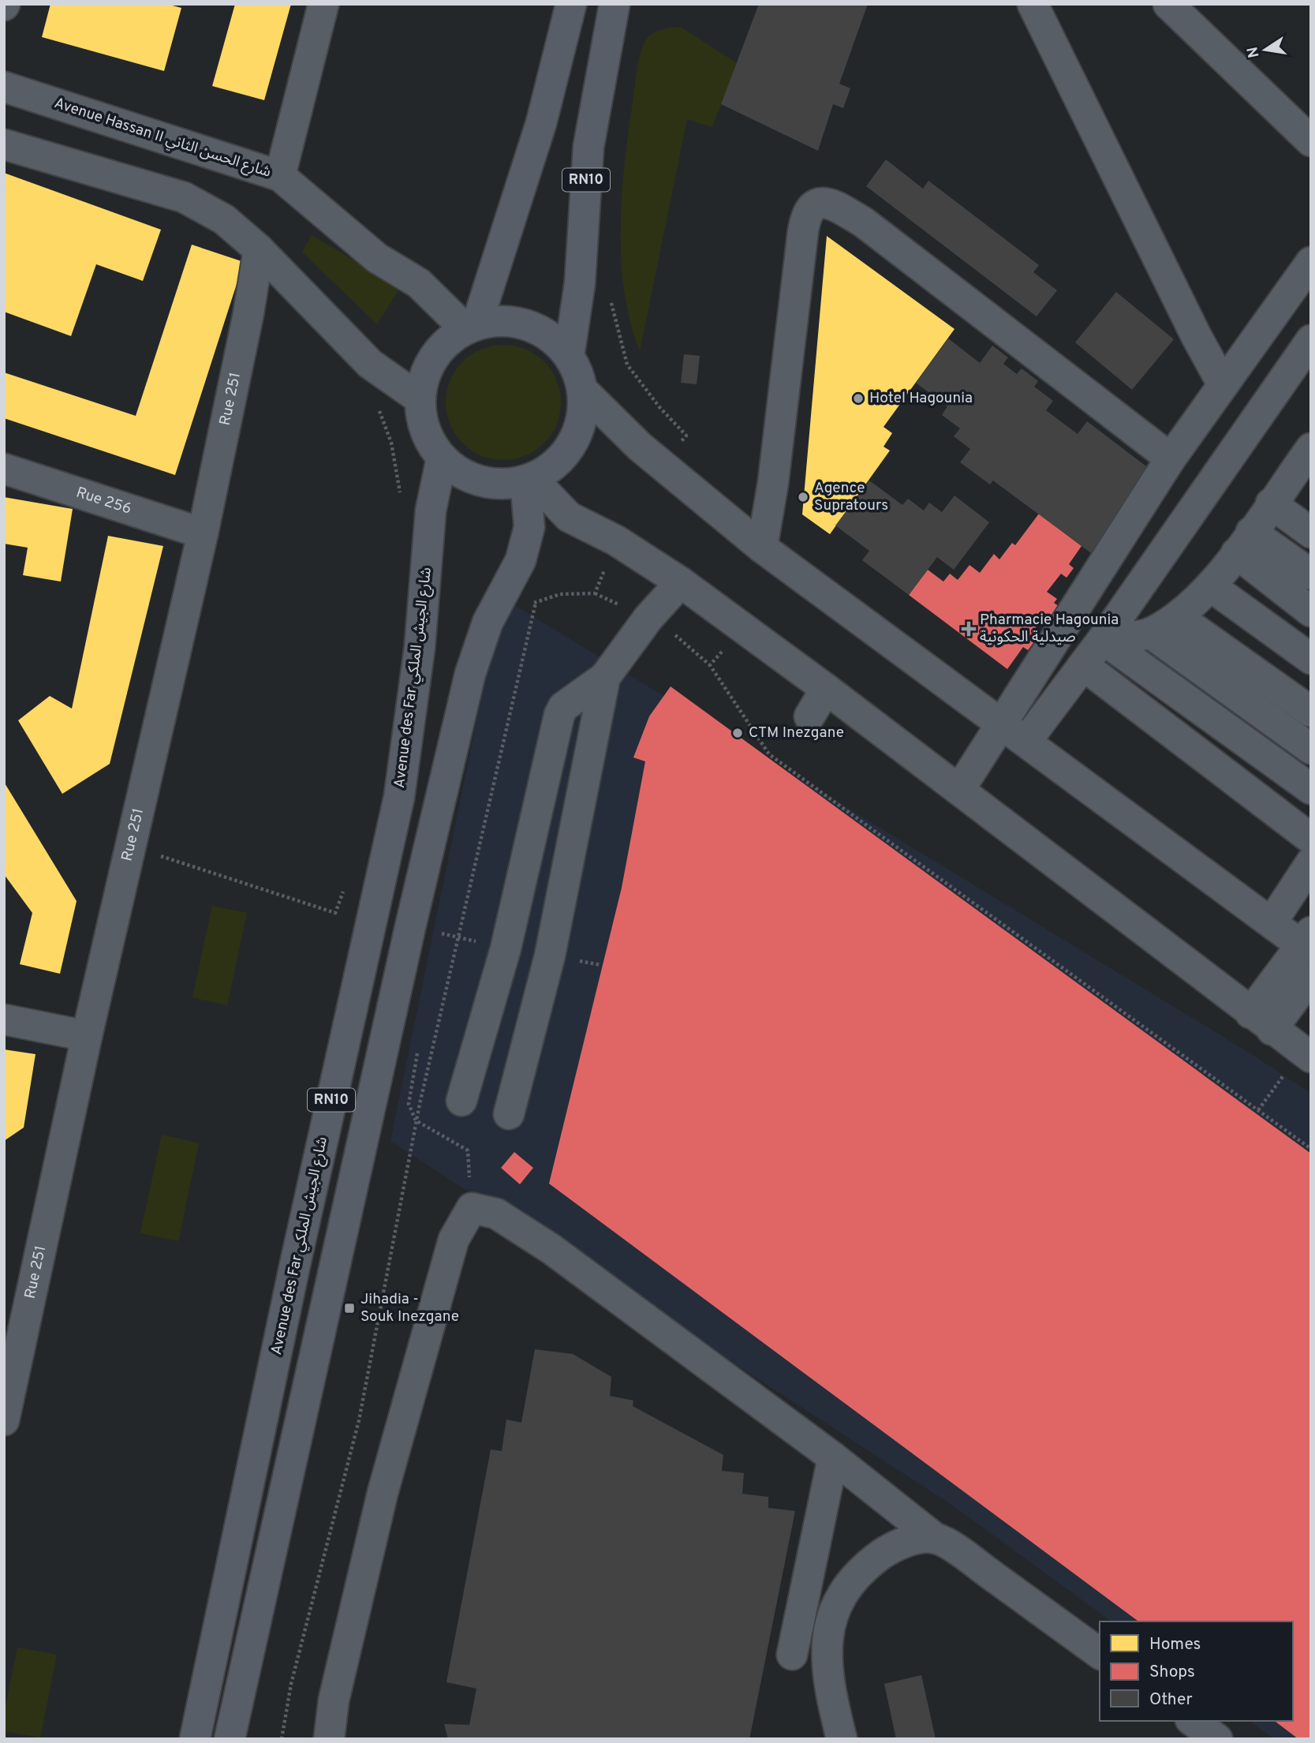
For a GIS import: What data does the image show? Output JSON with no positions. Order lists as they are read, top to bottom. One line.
{"streets":{"main road":["RN10","Avenue des Far شارع الجيش الملكي"],"street":["Avenue Hassan II شارع الحسن الثاني","Rue 251","Rue 256"]},"crossings":[["Avenue Hassan II شارع الحسن الثاني","RN10"],["Avenue Hassan II شارع الحسن الثاني","Avenue des Far شارع الجيش الملكي"],["RN10","Avenue des Far شارع الجيش الملكي"],["Rue 251","Rue 256"]],"places":{"other":["Hotel Hagounia","Agence Supratours","CTM Inezgane"],"health":["Pharmacie Hagounia صيدلية الحكونية"],"transit":["Jihadia - Souk Inezgane"]},"legend":["Homes","Shops","Other"],"north":"left"}
